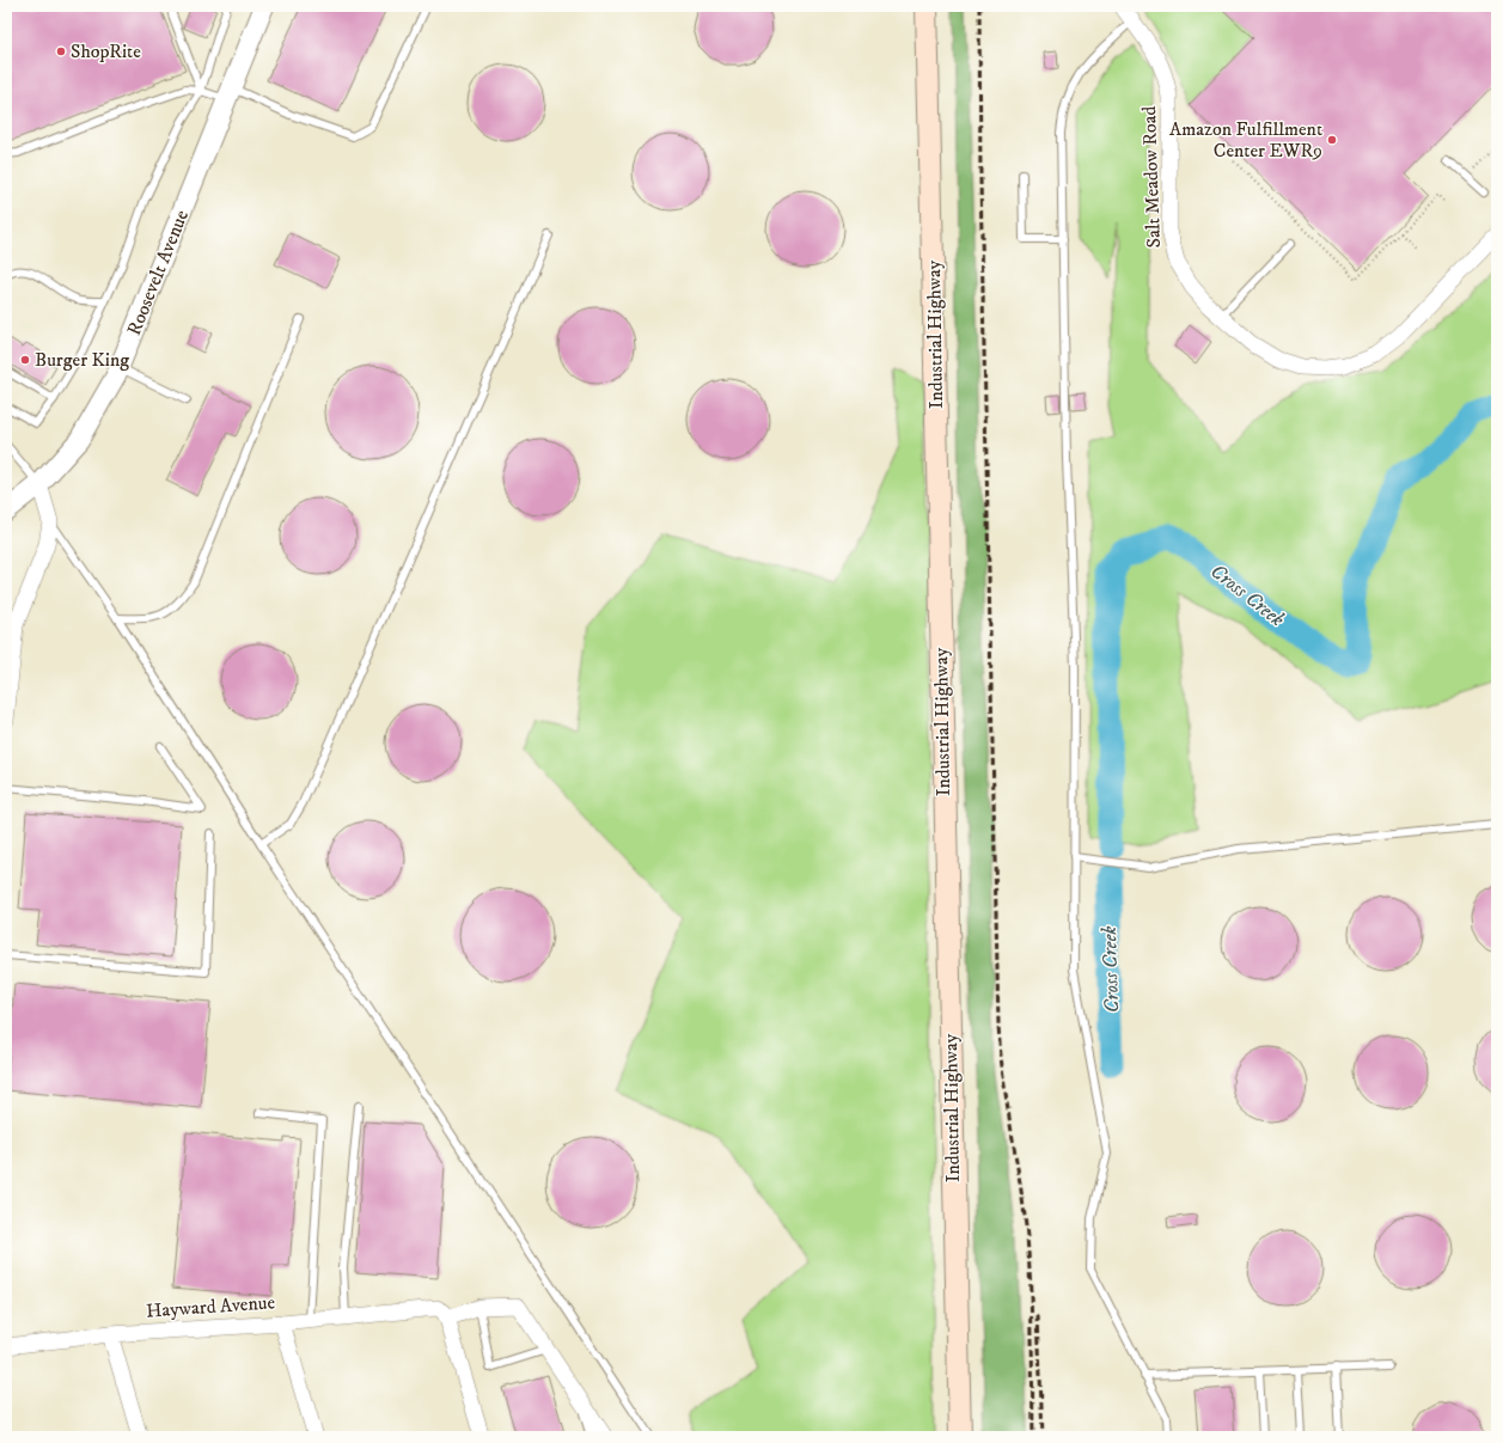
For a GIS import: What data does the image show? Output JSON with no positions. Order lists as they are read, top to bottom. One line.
{"streets":{"main road":["Industrial Highway"],"street":["Salt Meadow Road","Roosevelt Avenue","Hayward Avenue"]},"water":["Cross Creek"],"places":["ShopRite","Amazon Fulfillment Center EWR9","Burger King"]}
